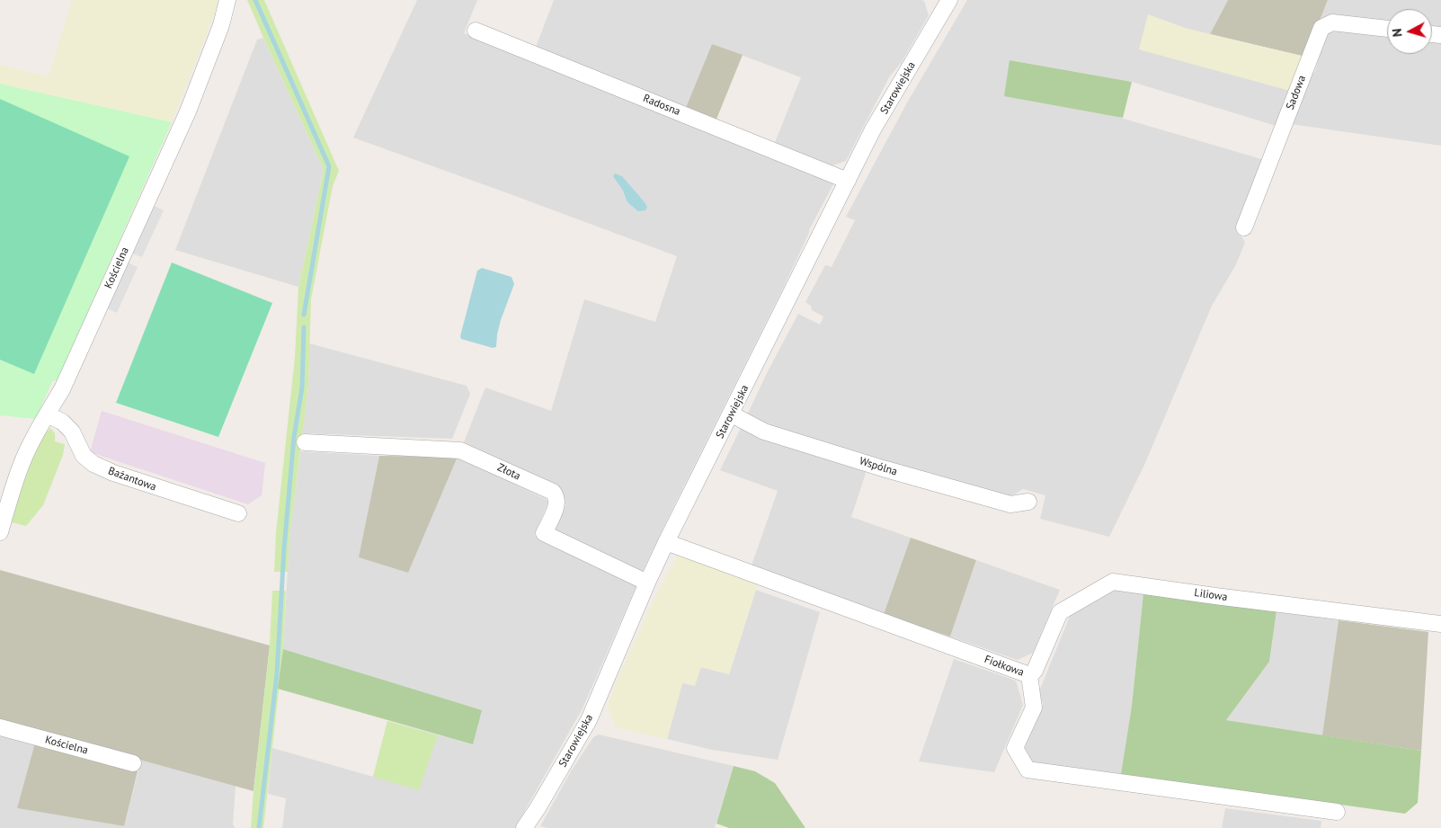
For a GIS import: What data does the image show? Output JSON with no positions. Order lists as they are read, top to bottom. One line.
{"streets":{"street":["Starowiejska","Sadowa","Radosna","Kościelna","Wspólna","Złota","Bażantowa","Liliowa","Fiołkowa"]},"crossings":[["Starowiejska","Radosna"],["Starowiejska","Wspólna"],["Starowiejska","Złota"],["Starowiejska","Fiołkowa"],["Kościelna","Bażantowa"],["Liliowa","Fiołkowa"]],"north":"left"}
